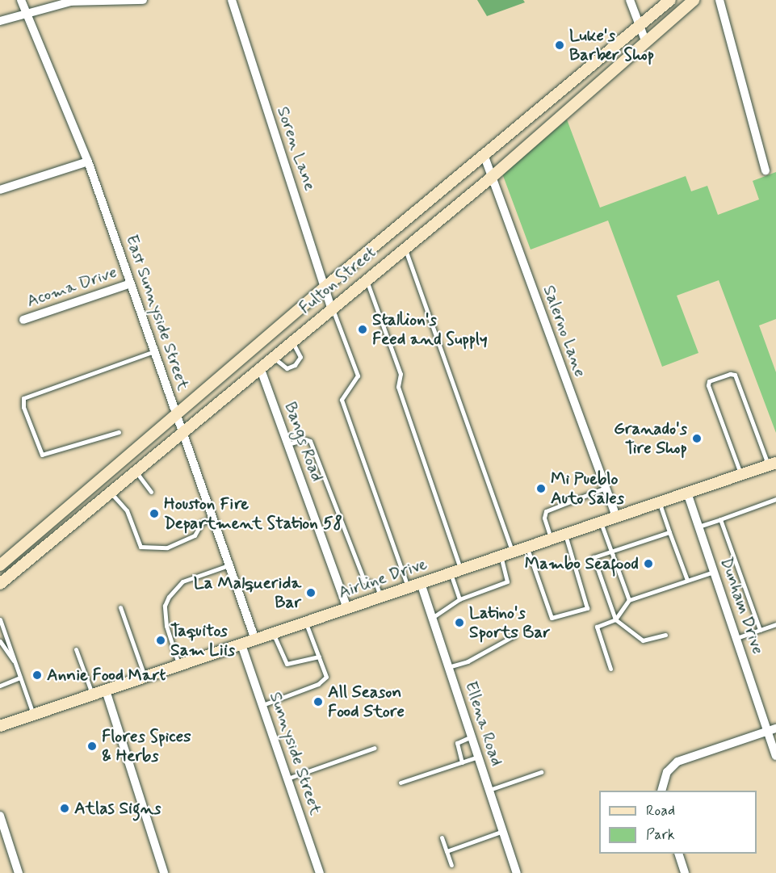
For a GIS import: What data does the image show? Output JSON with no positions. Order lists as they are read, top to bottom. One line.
{"streets":{"street":["Soren Lane","Fulton Street","Acoma Drive","East Sunnyside Street","Salerno Lane","Bangs Road","Airline Drive","Dunham Drive","Ellena Road","Sunnyside Street"]},"crossings":[["Soren Lane","Fulton Street"],["Fulton Street","East Sunnyside Street"],["Fulton Street","Salerno Lane"],["Fulton Street","Bangs Road"],["Acoma Drive","East Sunnyside Street"],["East Sunnyside Street","Airline Drive"],["Salerno Lane","Airline Drive"],["Bangs Road","Airline Drive"],["Airline Drive","Dunham Drive"],["Airline Drive","Ellena Road"],["Airline Drive","Sunnyside Street"]],"places":["Luke's Barber Shop","Stallion's Feed and Supply","Granado's Tire Shop","Mi Pueblo Auto Sales","Houston Fire Department Station 58","Mambo Seafood","La Malquerida Bar","Latino's Sports Bar","Taquitos Sam Liis","Annie Food Mart","All Season Food Store","Flores Spices & Herbs","Atlas Signs"],"legend":["Road","Park"]}
